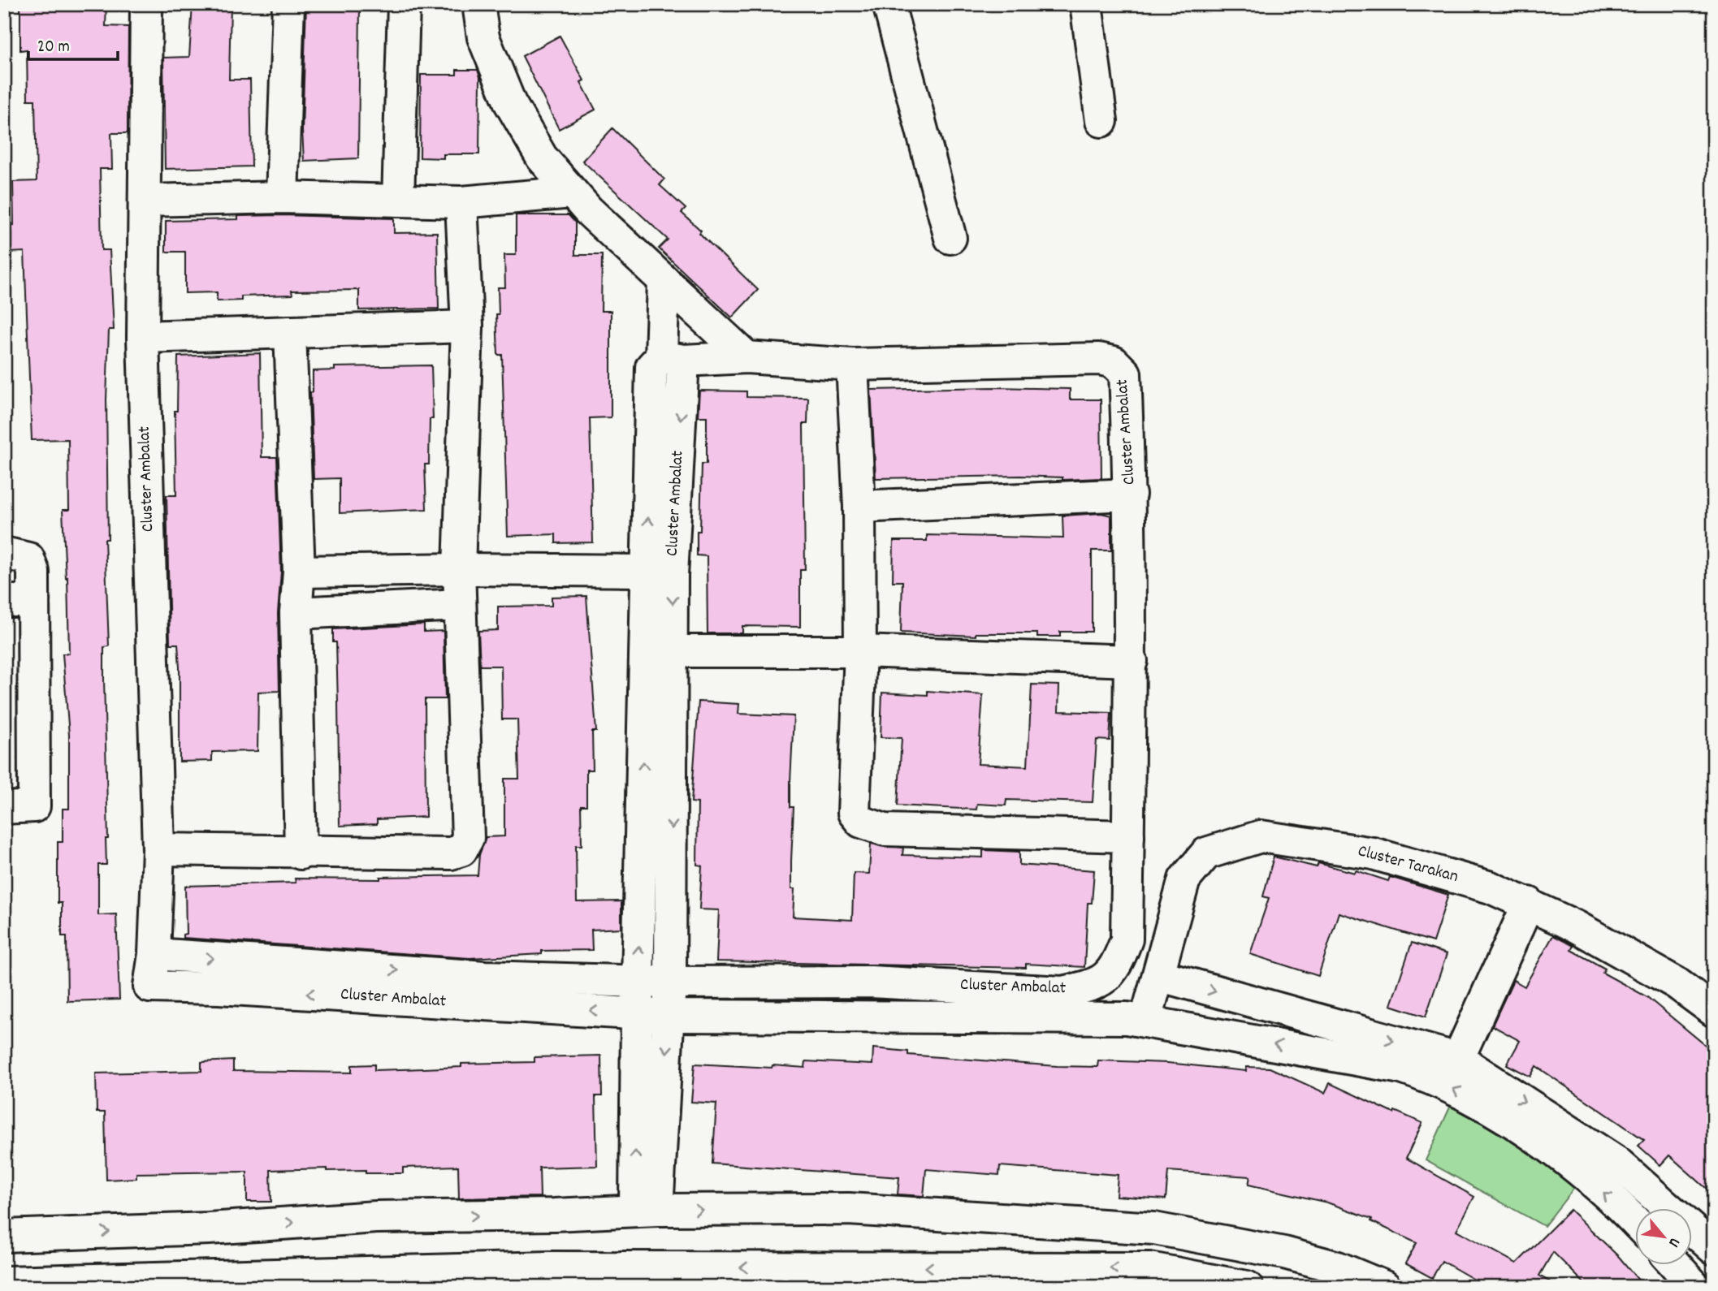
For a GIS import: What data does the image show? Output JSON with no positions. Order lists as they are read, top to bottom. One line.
{"streets":{"street":["Cluster Ambalat","Cluster Tarakan"]},"crossings":[["Cluster Ambalat","Cluster Tarakan"]],"scale_bar":"20 m","north":"bottom right"}
